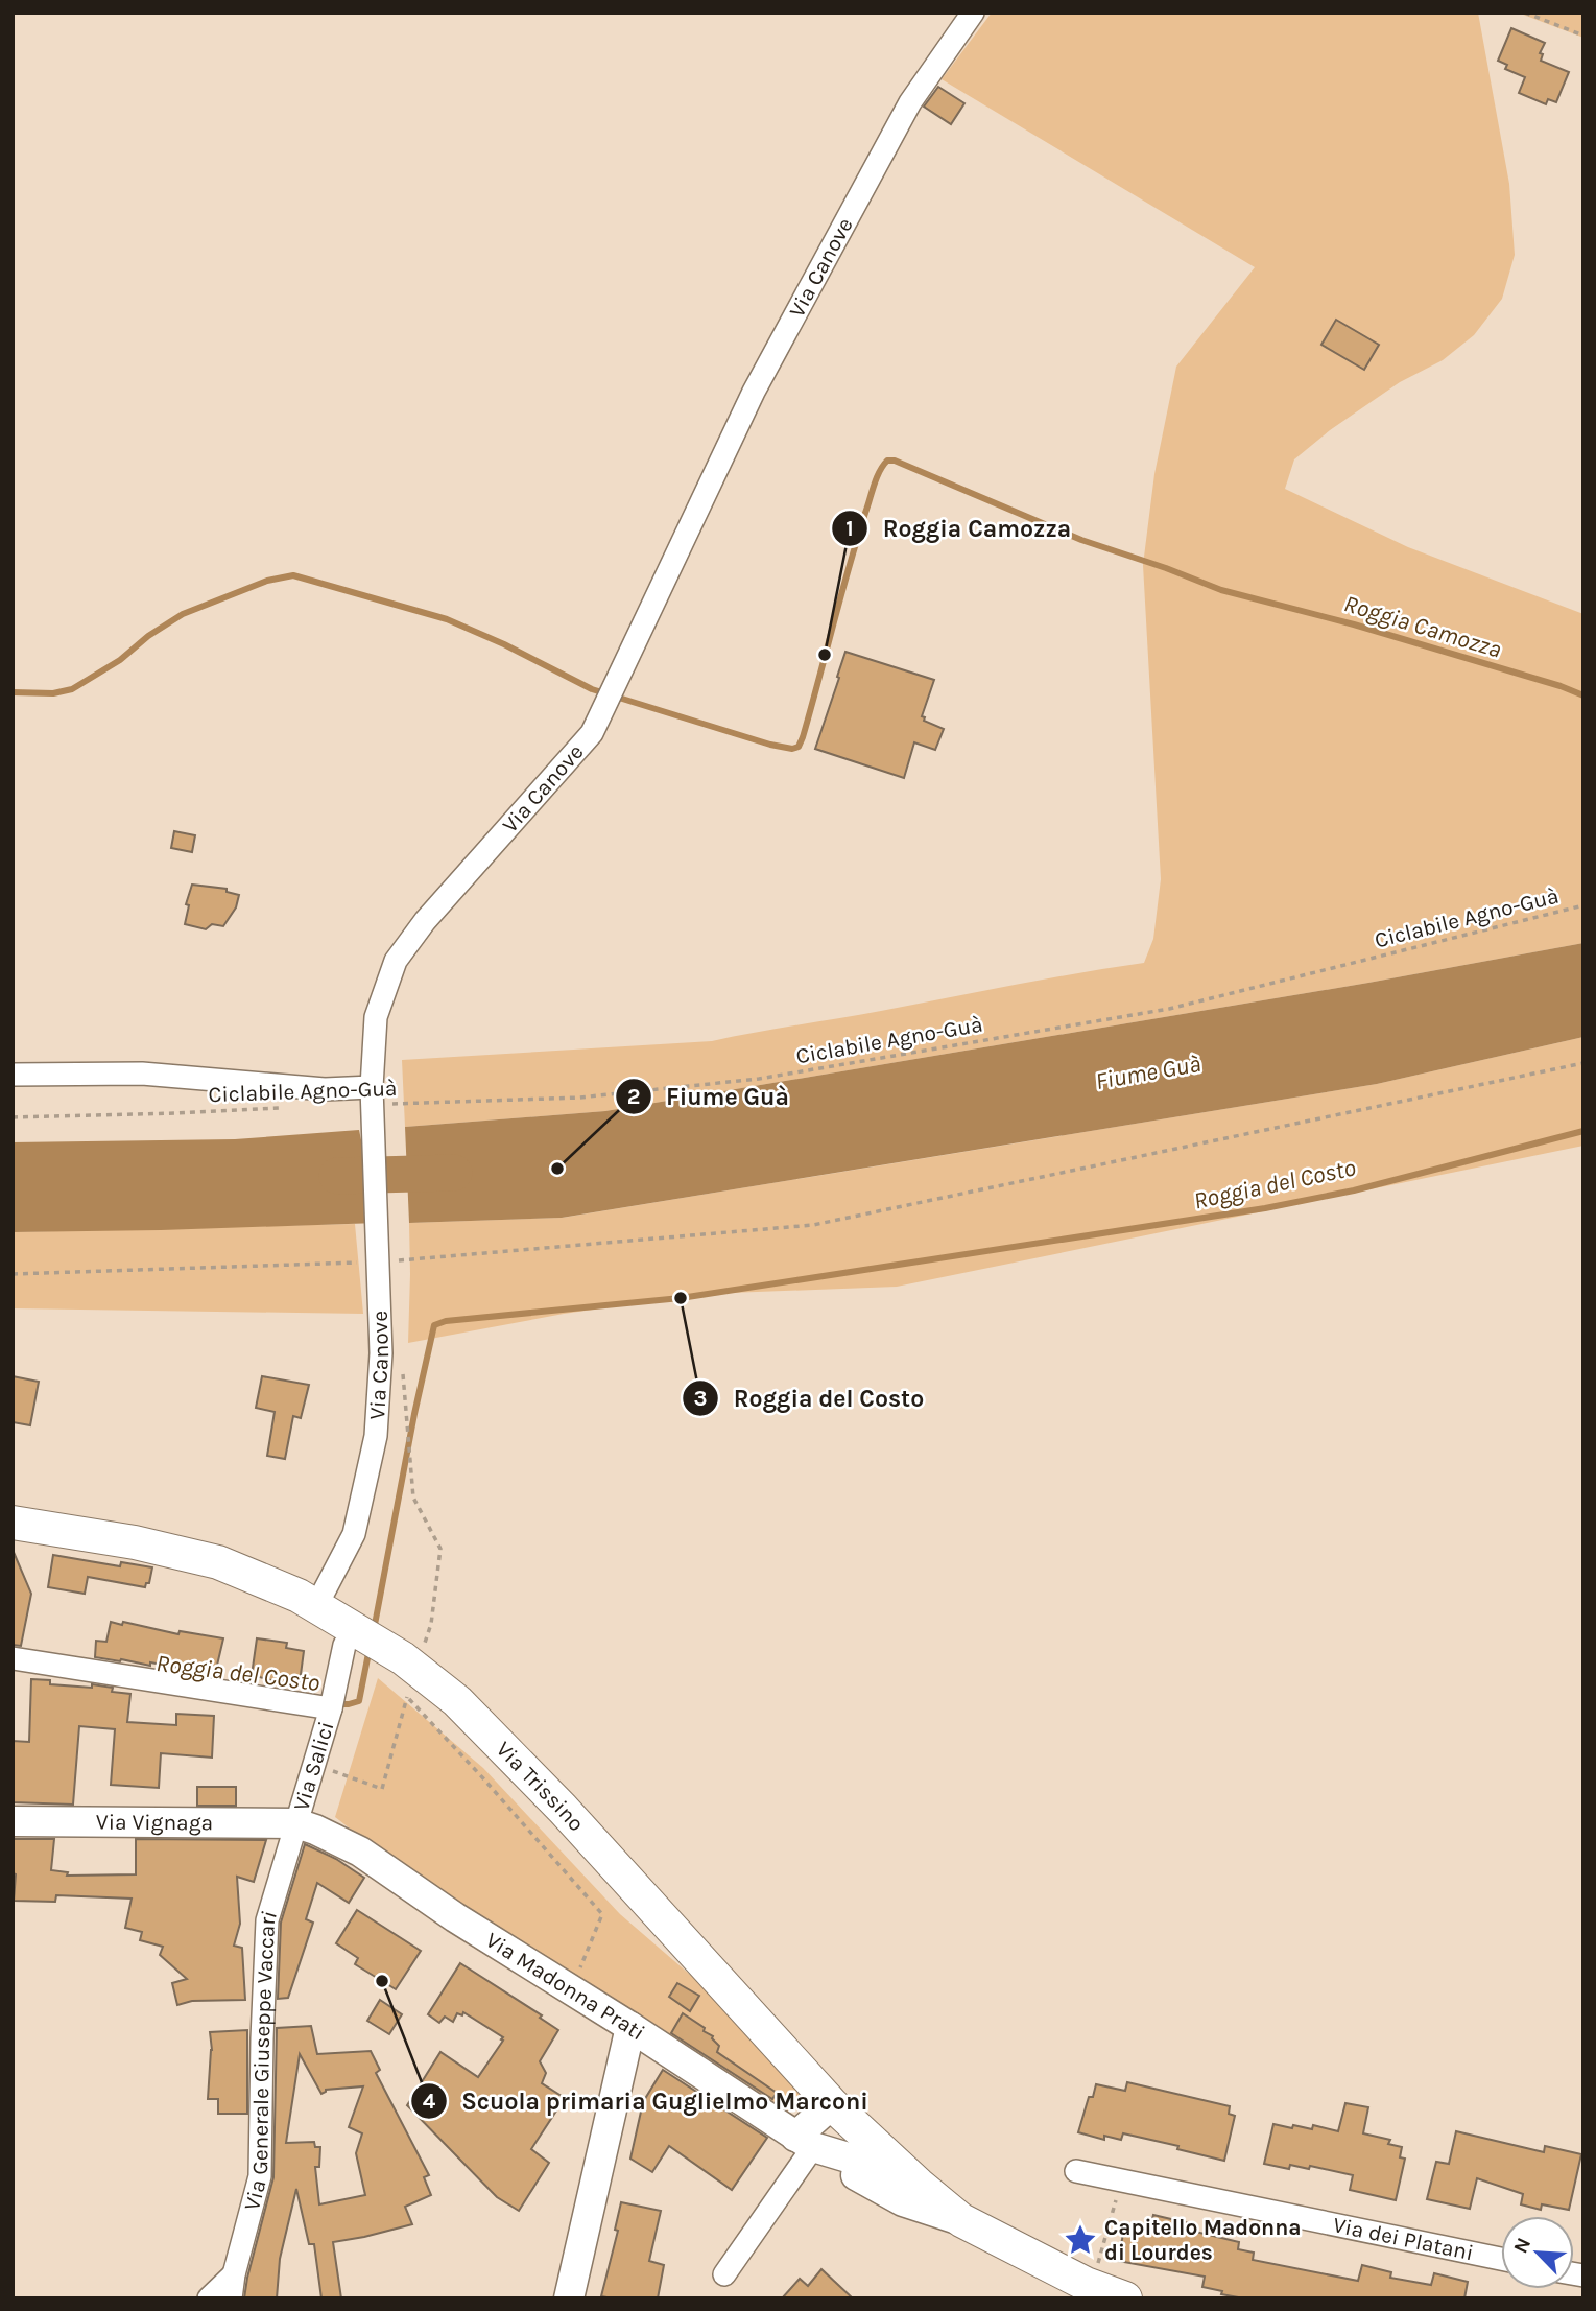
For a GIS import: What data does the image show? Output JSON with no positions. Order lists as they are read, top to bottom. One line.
{"streets":{"main road":["Via Trissino"],"street":["Via Canove","Via Salici","Via Vignaga","Via Madonna Prati","Via Generale Giuseppe Vaccari","Via dei Platani"],"path":["Ciclabile Agno-Guà"]},"crossings":[["Via Canove","Ciclabile Agno-Guà"],["Via Canove","Via Trissino"],["Via Salici","Via Vignaga"],["Via Salici","Via Madonna Prati"],["Via Salici","Via Generale Giuseppe Vaccari"],["Via Vignaga","Via Madonna Prati"],["Via Vignaga","Via Generale Giuseppe Vaccari"],["Via Madonna Prati","Via Generale Giuseppe Vaccari"]],"water":["Roggia Camozza","Fiume Guà","Roggia del Costo"],"places":{"other":["Roggia Camozza","Fiume Guà","Roggia del Costo","Scuola primaria Guglielmo Marconi"],"place":["Capitello Madonna di Lourdes"]},"north":"top left"}
